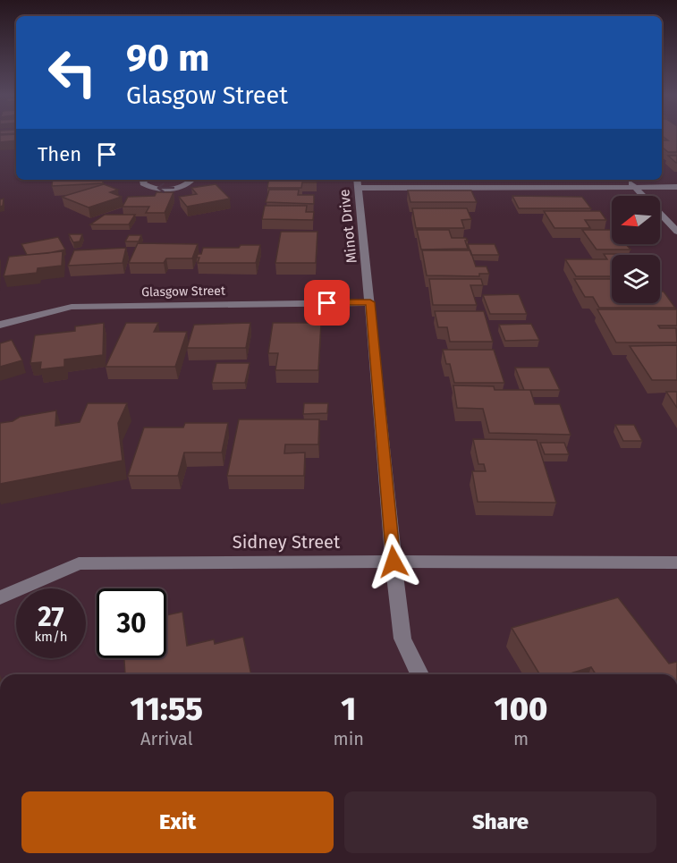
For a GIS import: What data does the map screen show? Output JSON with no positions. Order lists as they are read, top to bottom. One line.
{"streets":{"street":["Minot Drive","Glasgow Street","Sidney Street"]},"crossings":[["Minot Drive","Glasgow Street"],["Minot Drive","Sidney Street"]],"north":"left","page":{"turn":["90 m","Glasgow Street"],"then":"Then","speed":"27 km/h","limit":"30","eta":["11:55","Arrival","1","min","100","m"],"buttons":["Exit","Share"]}}
